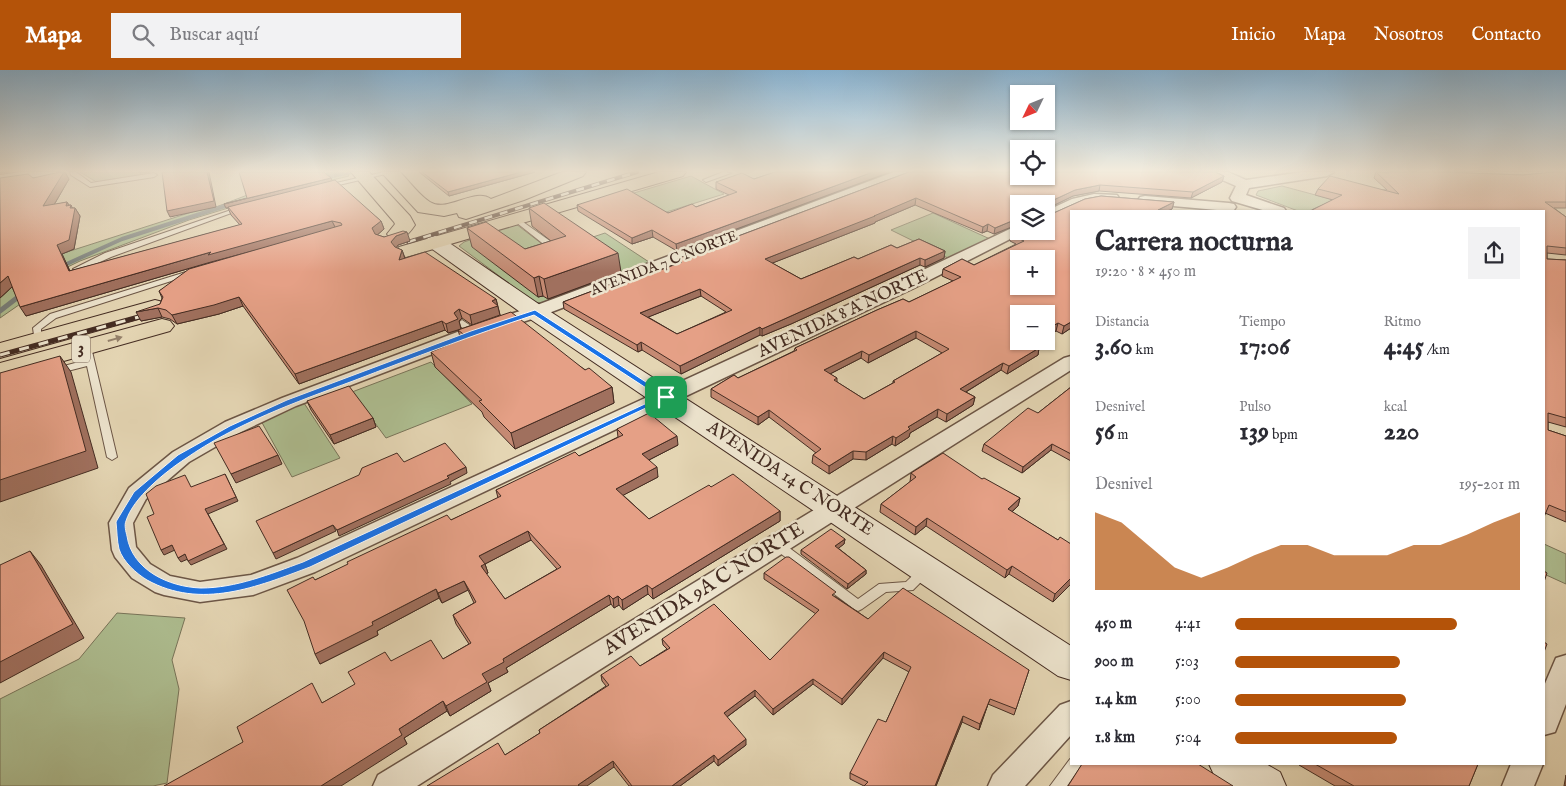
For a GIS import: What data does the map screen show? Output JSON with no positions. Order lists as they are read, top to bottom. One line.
{"streets":{"main road":["3"],"street":["AVENIDA 7 C NORTE","AVENIDA 8 A NORTE","AVENIDA 14 C NORTE","AVENIDA 9A C NORTE"]},"crossings":[["AVENIDA 7 C NORTE","AVENIDA 8 A NORTE"],["AVENIDA 7 C NORTE","AVENIDA 14 C NORTE"],["AVENIDA 8 A NORTE","AVENIDA 14 C NORTE"],["AVENIDA 14 C NORTE","AVENIDA 9A C NORTE"]],"north":"bottom left","page":{"header":"Mapa","search":"Buscar aquí","nav":["Inicio","Mapa","Nosotros","Contacto"],"map_buttons":["+","−"],"heading":["Carrera nocturna","19:20 · 8 × 450 m"],"stats":[["Distancia","3.60 km"],["Tiempo","17:06"],["Ritmo","4:45 /km"],["Desnivel","56 m"],["Pulso","139 bpm"],["kcal","220"]],"chart":["Desnivel","195–201 m"],"list":[{"name":"450 m","note":"4:41"},{"name":"900 m","note":"5:03"},{"name":"1.4 km","note":"5:00"},{"name":"1.8 km","note":"5:04"}]}}
